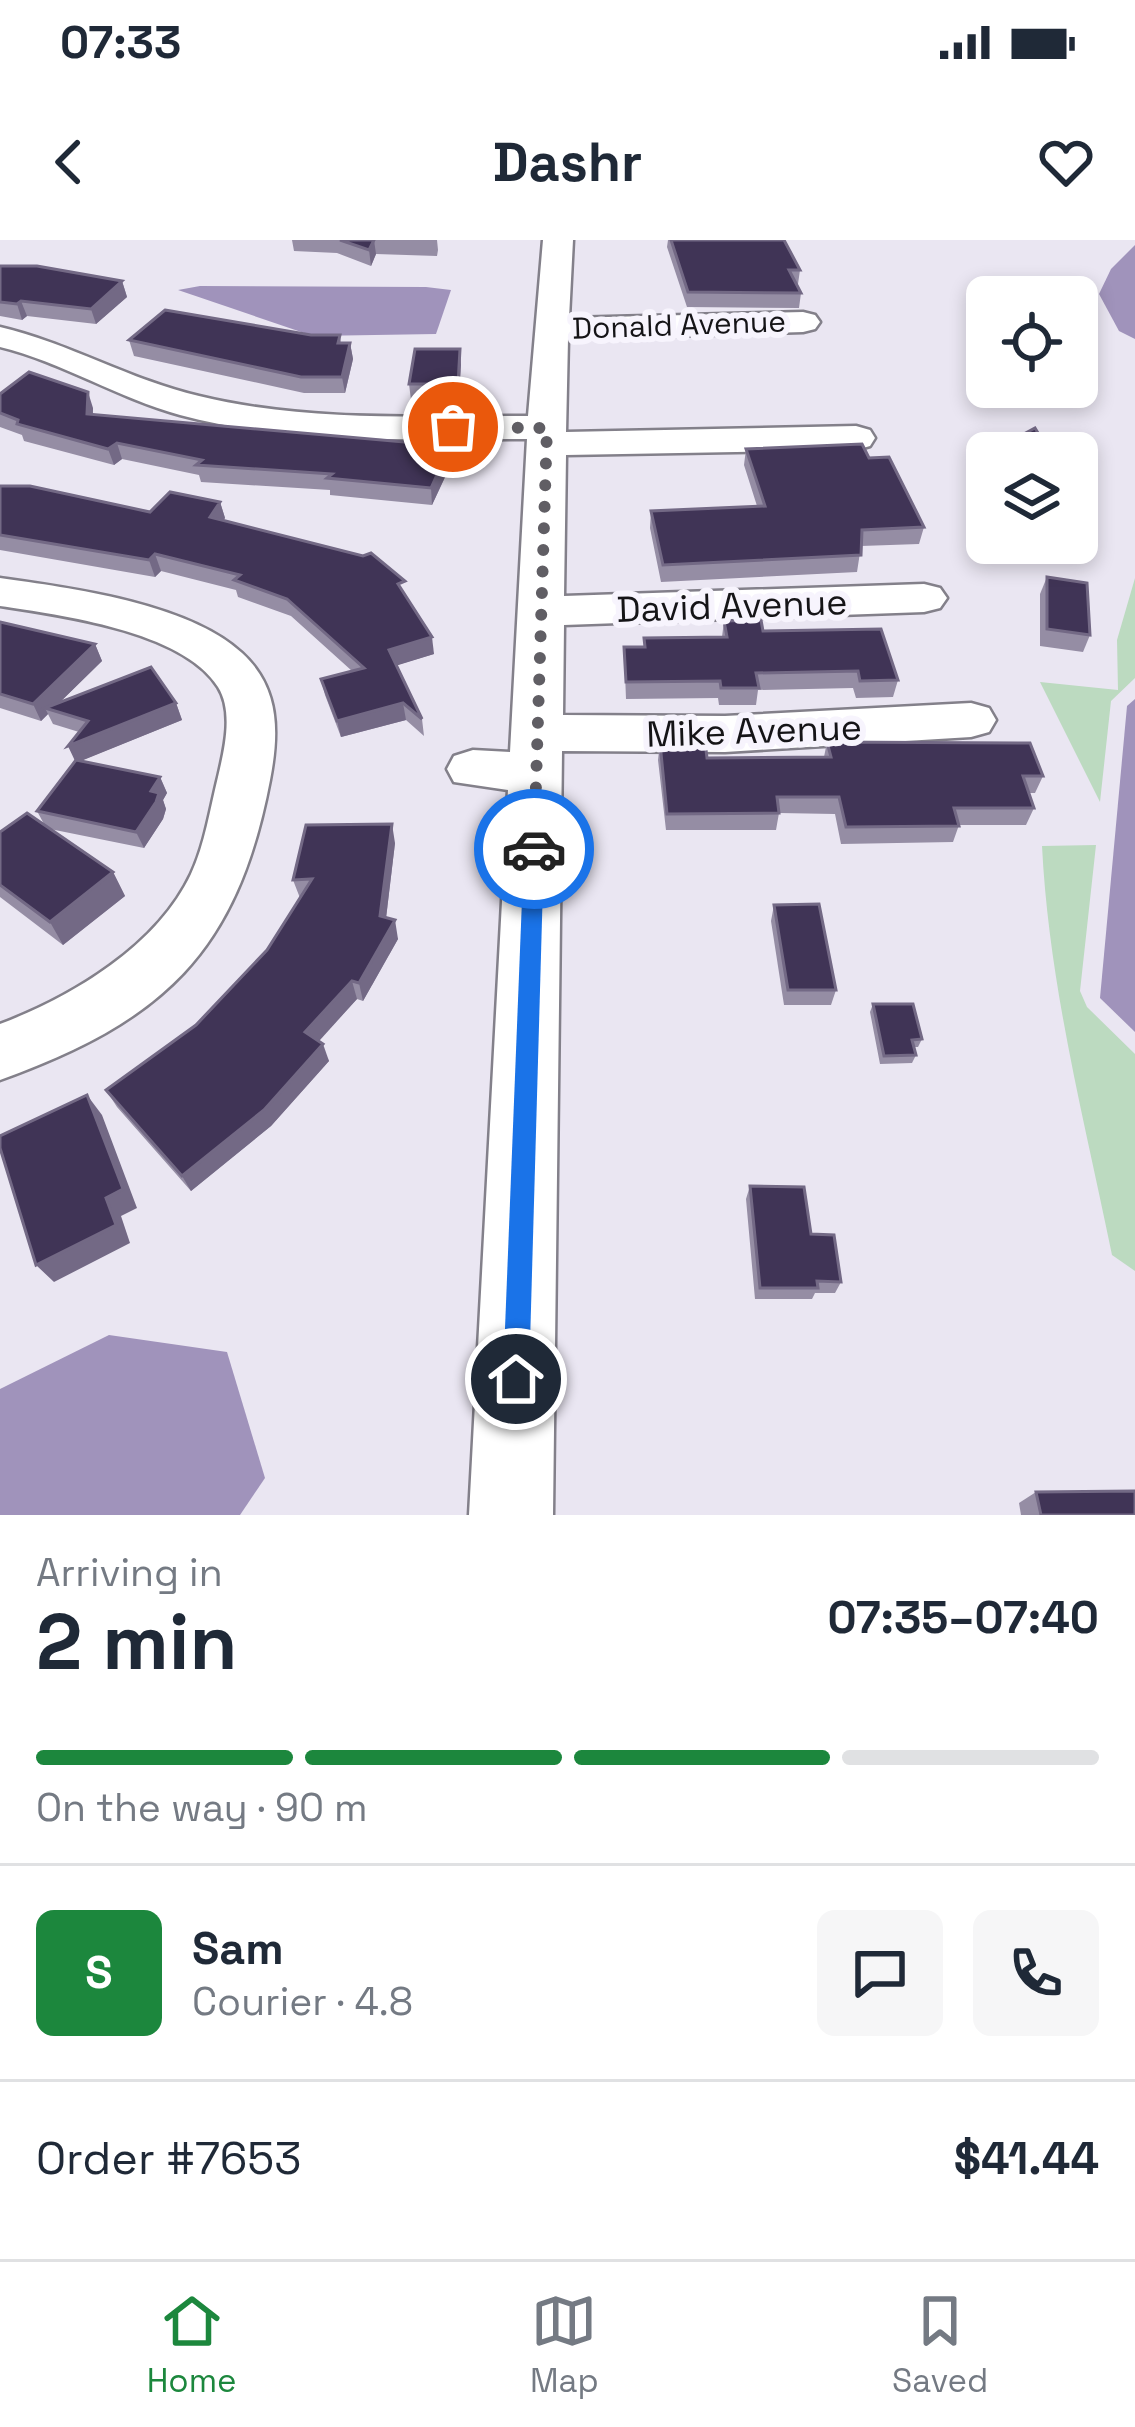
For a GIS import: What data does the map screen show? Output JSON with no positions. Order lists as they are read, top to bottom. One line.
{"streets":{"street":["Donald Avenue","David Avenue","Mike Avenue"]},"page":{"status":"07:33","header":"Dashr","heading":["2 min","Arriving in","07:35–07:40"],"panel":["Sam","Courier · 4.8","Order #7653","$41.44"],"bar":"On the way · 90 m","round":"S","tabs":["Home","Map","Saved"]}}
